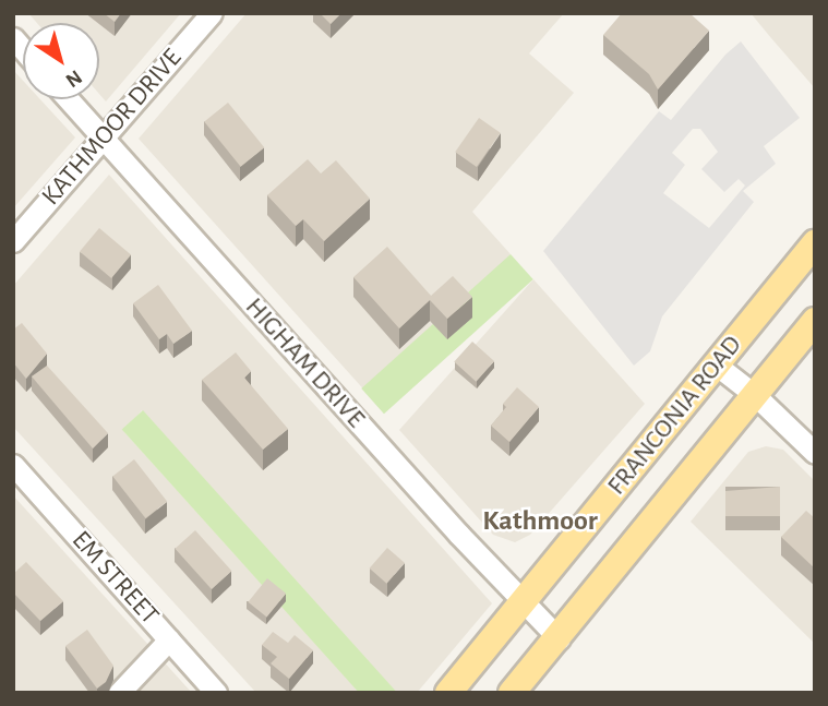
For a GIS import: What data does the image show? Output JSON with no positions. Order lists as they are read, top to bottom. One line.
{"streets":{"main road":["FRANCONIA ROAD"],"street":["KATHMOOR DRIVE","HIGHAM DRIVE","EM STREET"]},"crossings":[["KATHMOOR DRIVE","HIGHAM DRIVE"],["HIGHAM DRIVE","FRANCONIA ROAD"]],"districts":["Kathmoor"],"north":"bottom right"}
